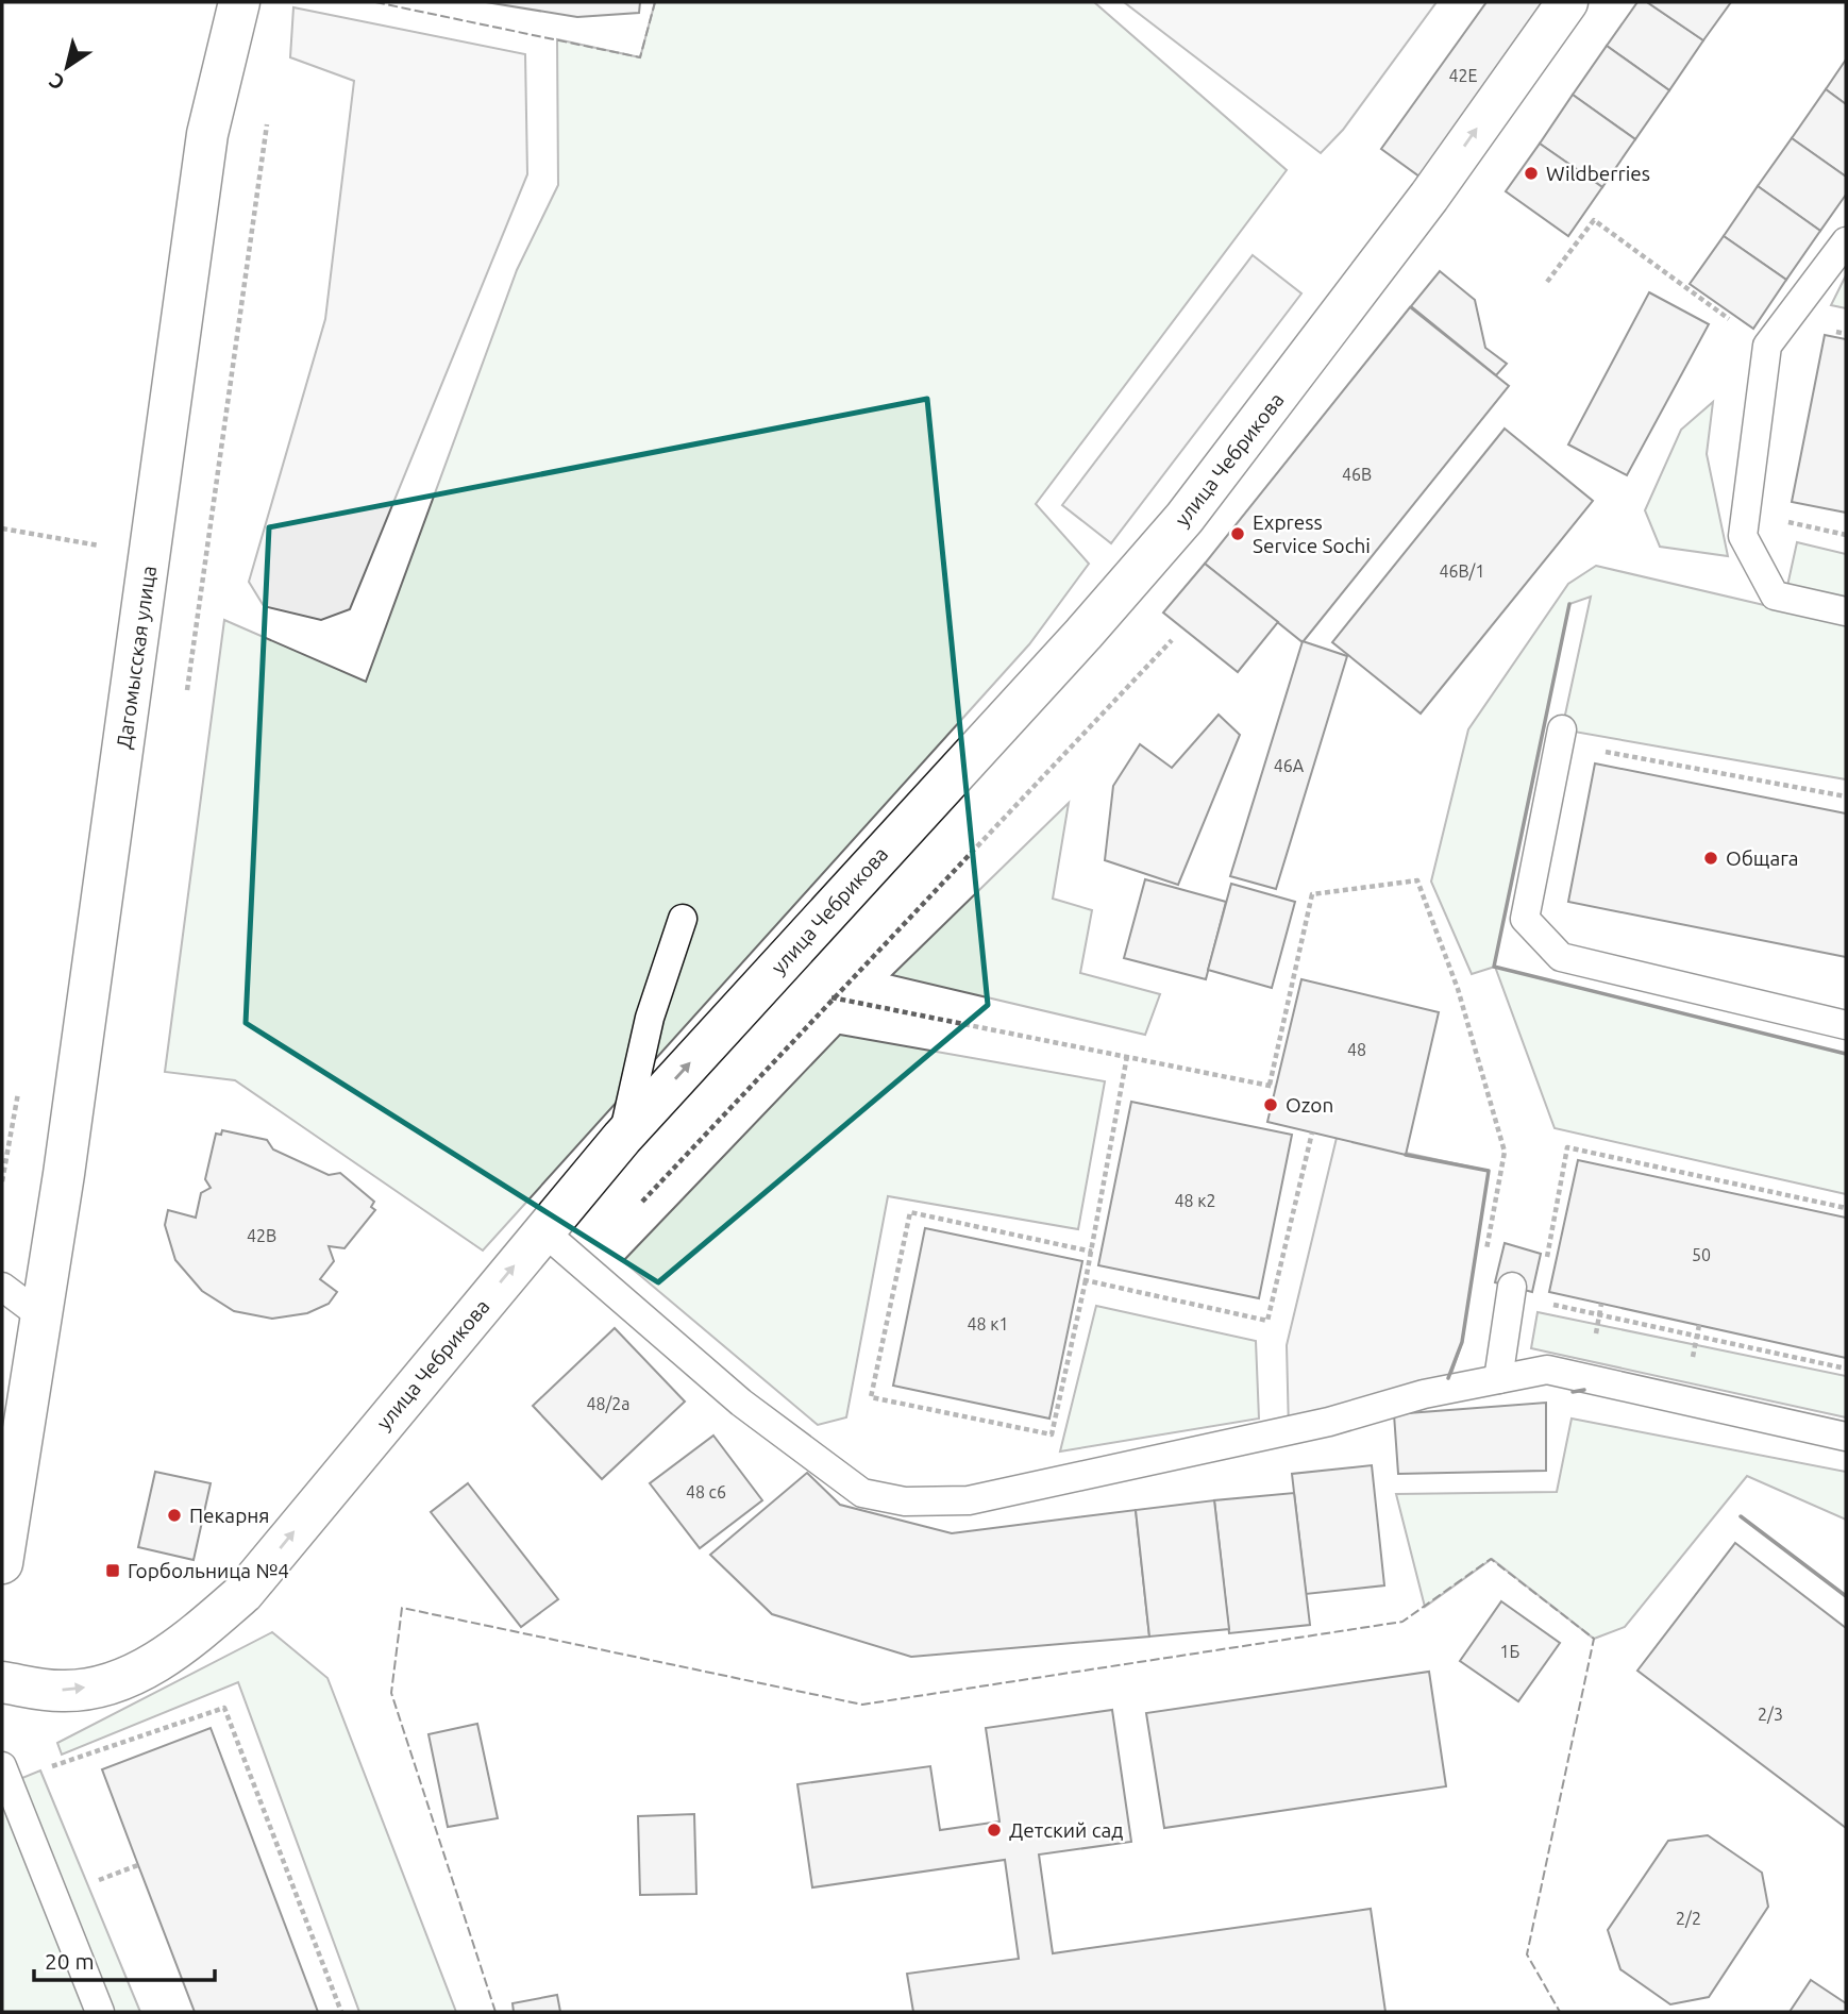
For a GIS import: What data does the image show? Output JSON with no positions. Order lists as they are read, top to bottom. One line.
{"streets":{"street":["улица Чебрикова","Дагомысская улица"]},"one_way":["улица Чебрикова"],"places":{"other":["Wildberries","Express Service Sochi","Общага","Ozon","Пекарня","Детский сад"],"transit":["Горбольница №4"]},"house_numbers":["42Е","46В","46В/1","46А","48","48 к2","42В","50","48 к1","48/2а","48 с6","1Б","2/3","2/2"],"scale_bar":"20 m","north":"bottom left"}
